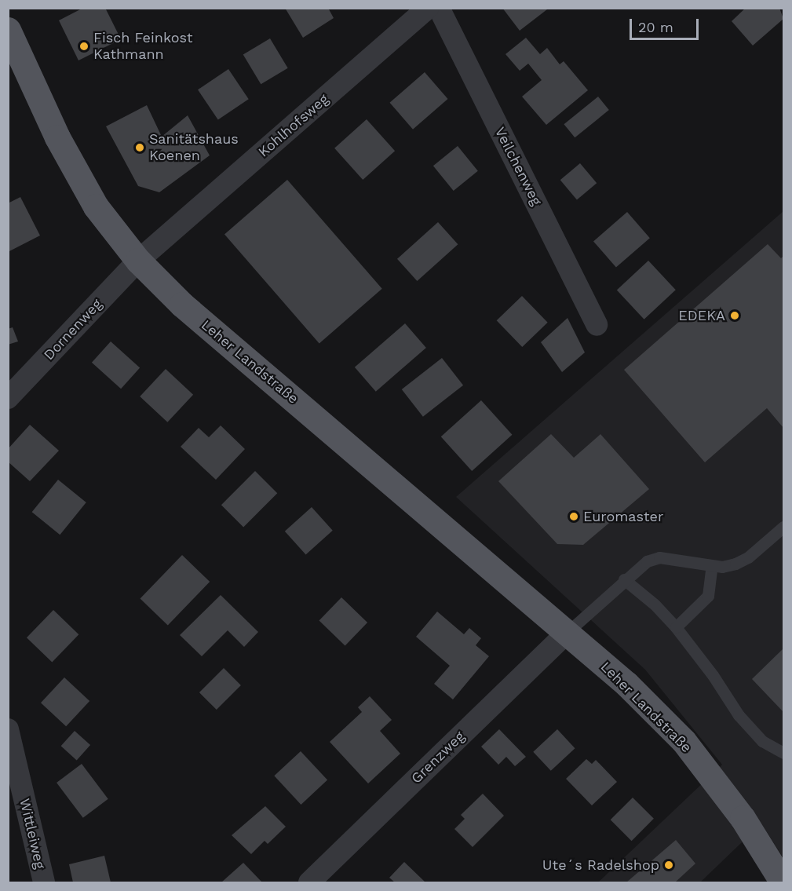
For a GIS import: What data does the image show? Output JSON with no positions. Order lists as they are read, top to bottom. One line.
{"streets":{"main road":["Leher Landstraße"],"street":["Kohlhofsweg","Veilchenweg","Dornenweg","Grenzweg","Wittleiweg"]},"crossings":[["Kohlhofsweg","Dornenweg"],["Kohlhofsweg","Leher Landstraße"],["Dornenweg","Leher Landstraße"],["Leher Landstraße","Grenzweg"]],"places":["Fisch Feinkost Kathmann","Sanitätshaus Koenen","EDEKA","Euromaster","Ute´s Radelshop"],"scale_bar":"20 m"}
